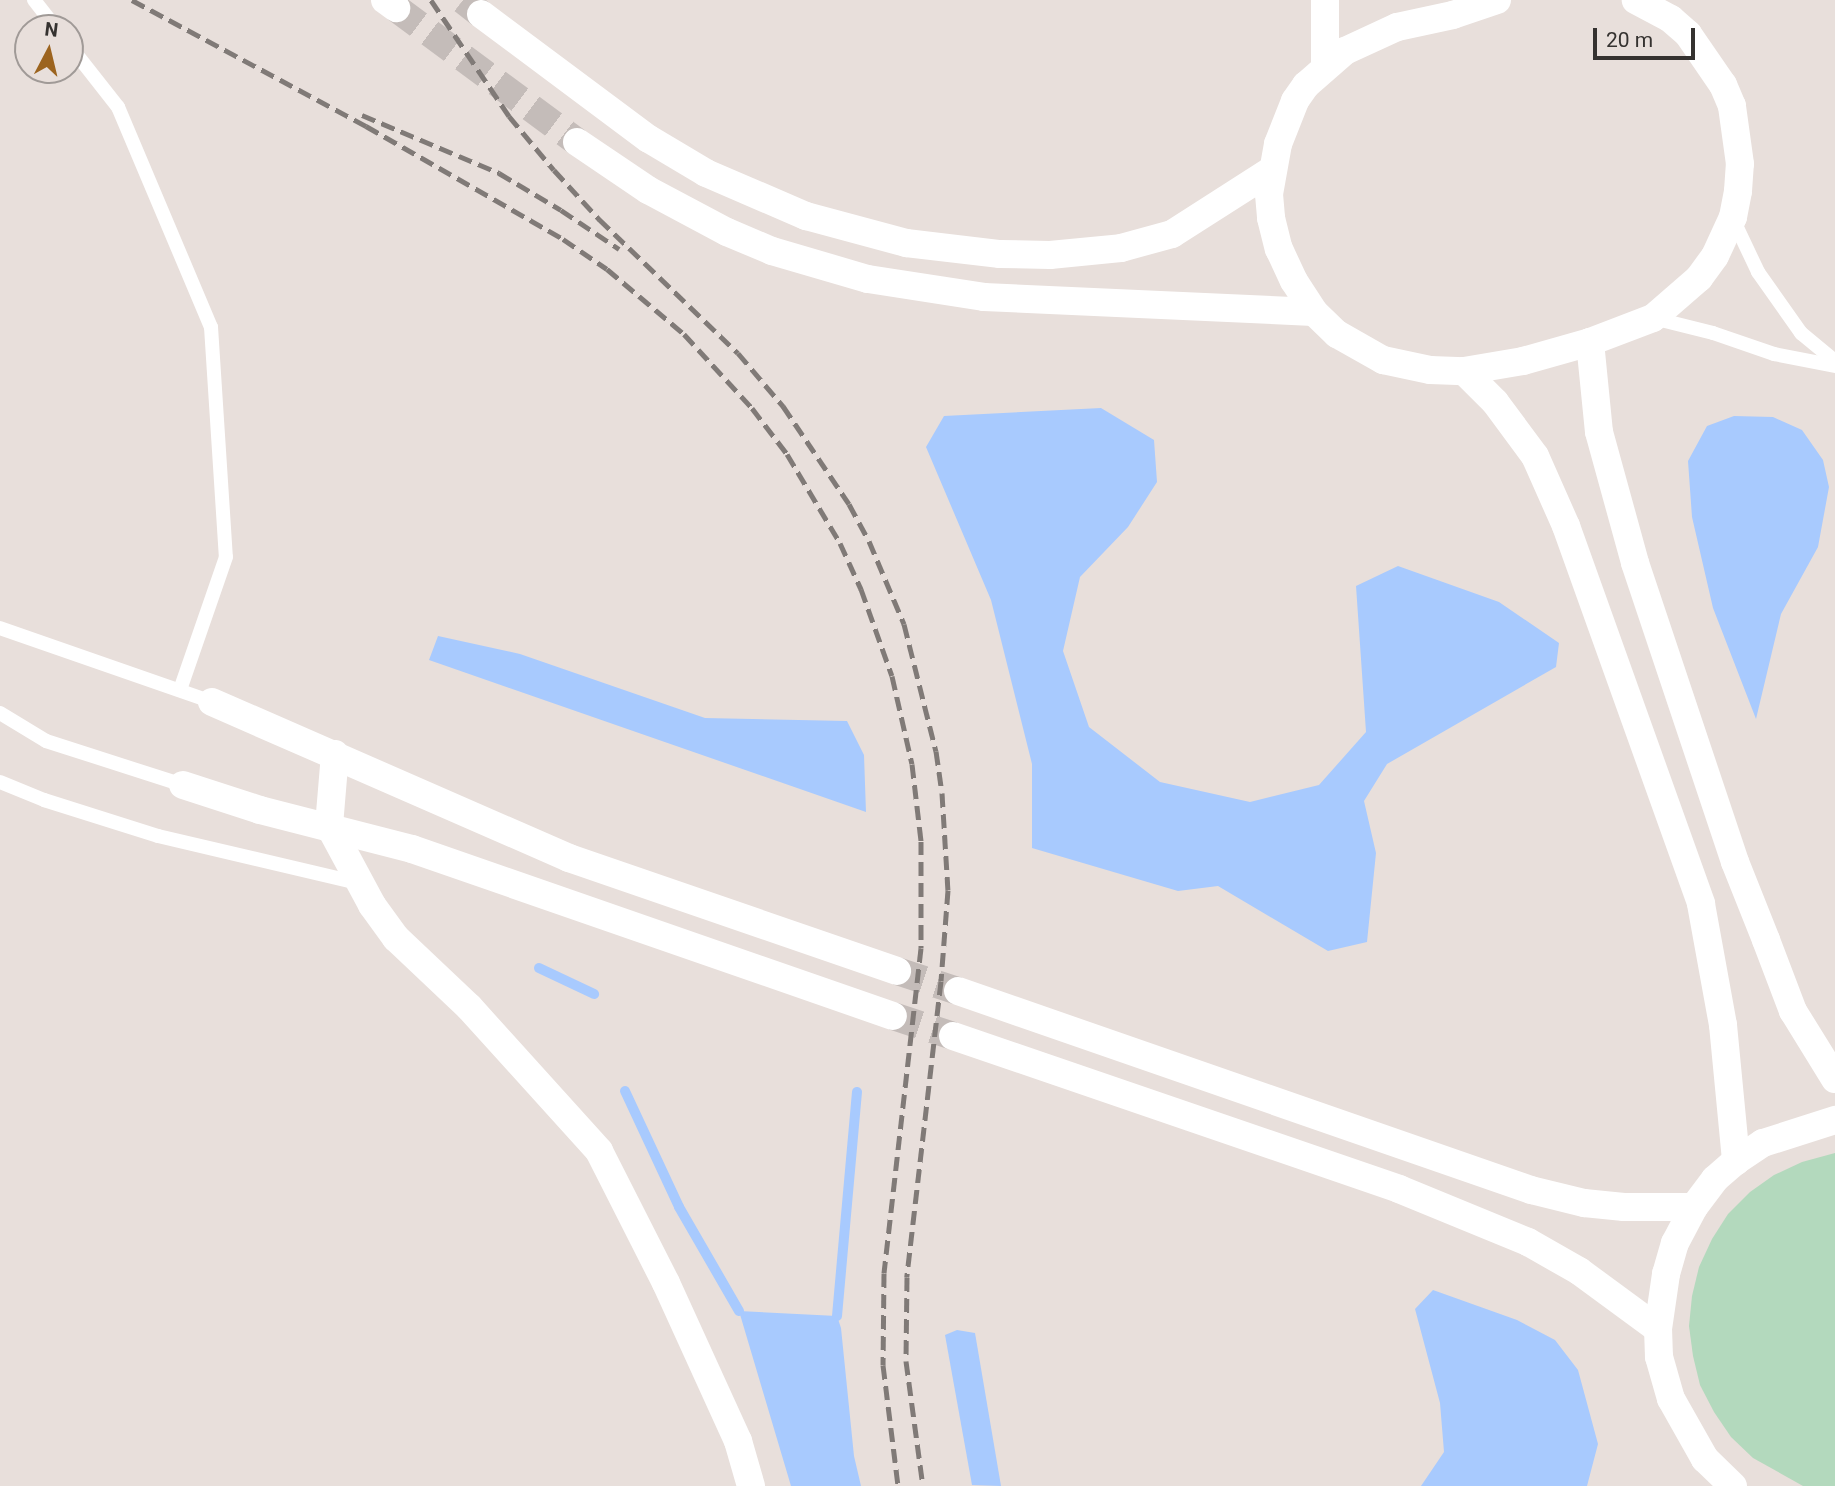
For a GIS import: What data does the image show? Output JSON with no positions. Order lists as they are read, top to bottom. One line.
{"scale_bar":"20 m","north":"top"}
